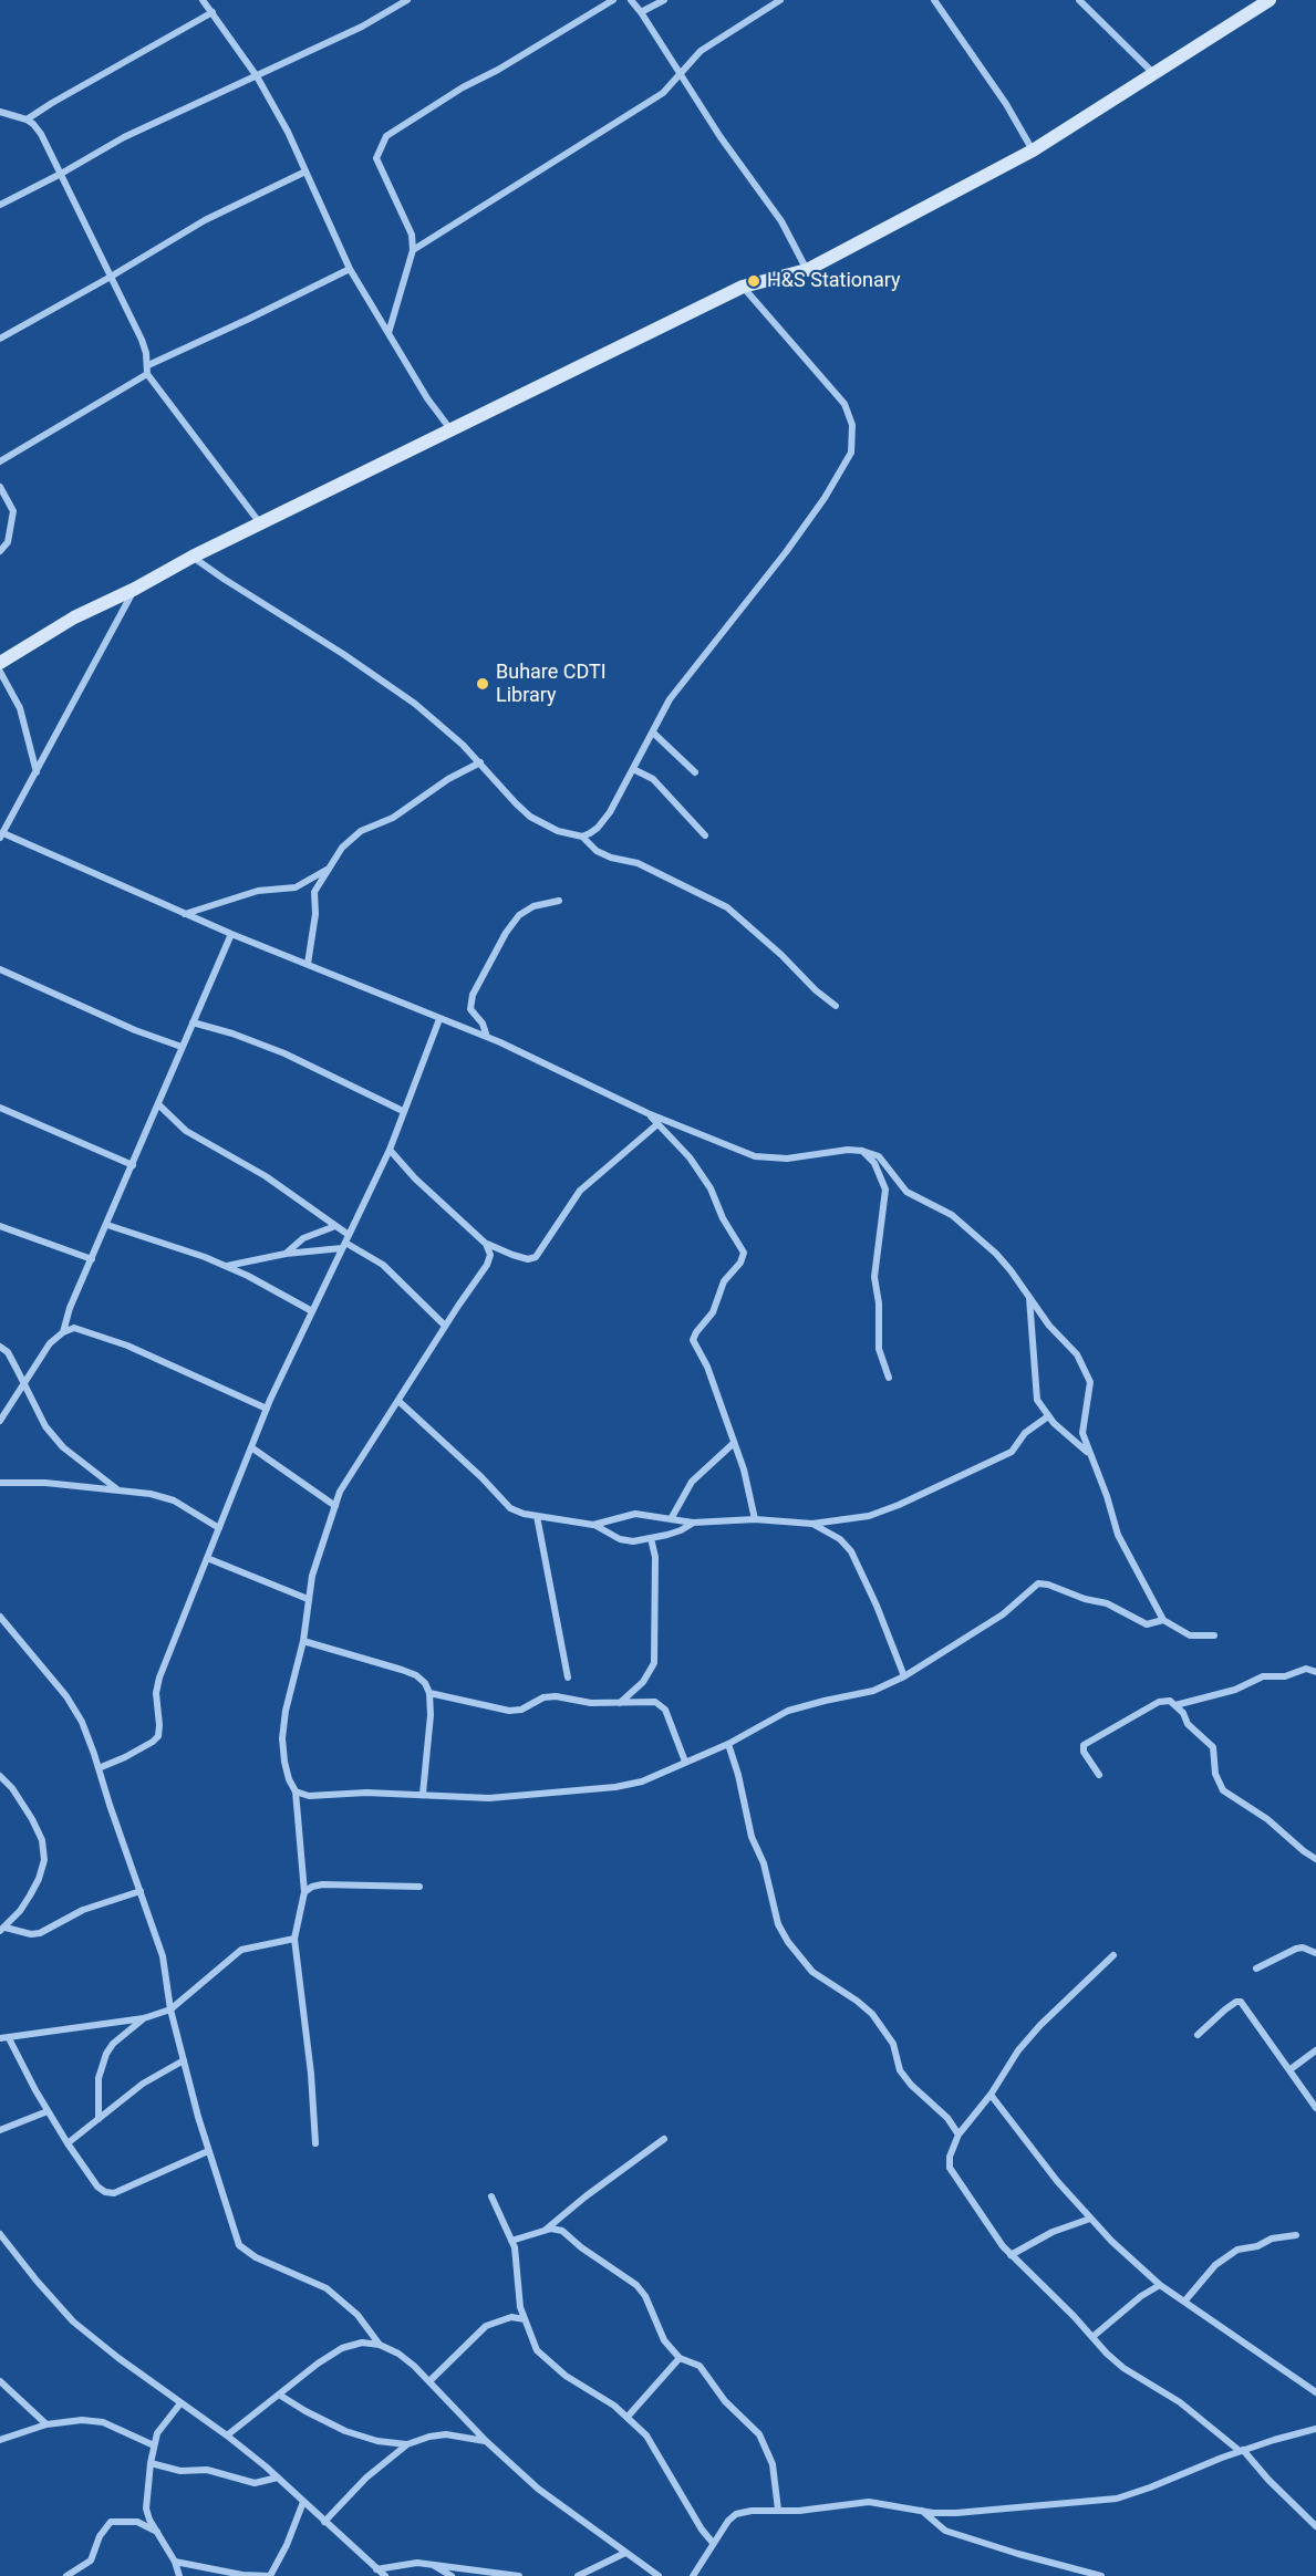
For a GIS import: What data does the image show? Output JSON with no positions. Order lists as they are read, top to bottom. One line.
{"places":["H&S Stationary","Buhare CDTI Library"]}
